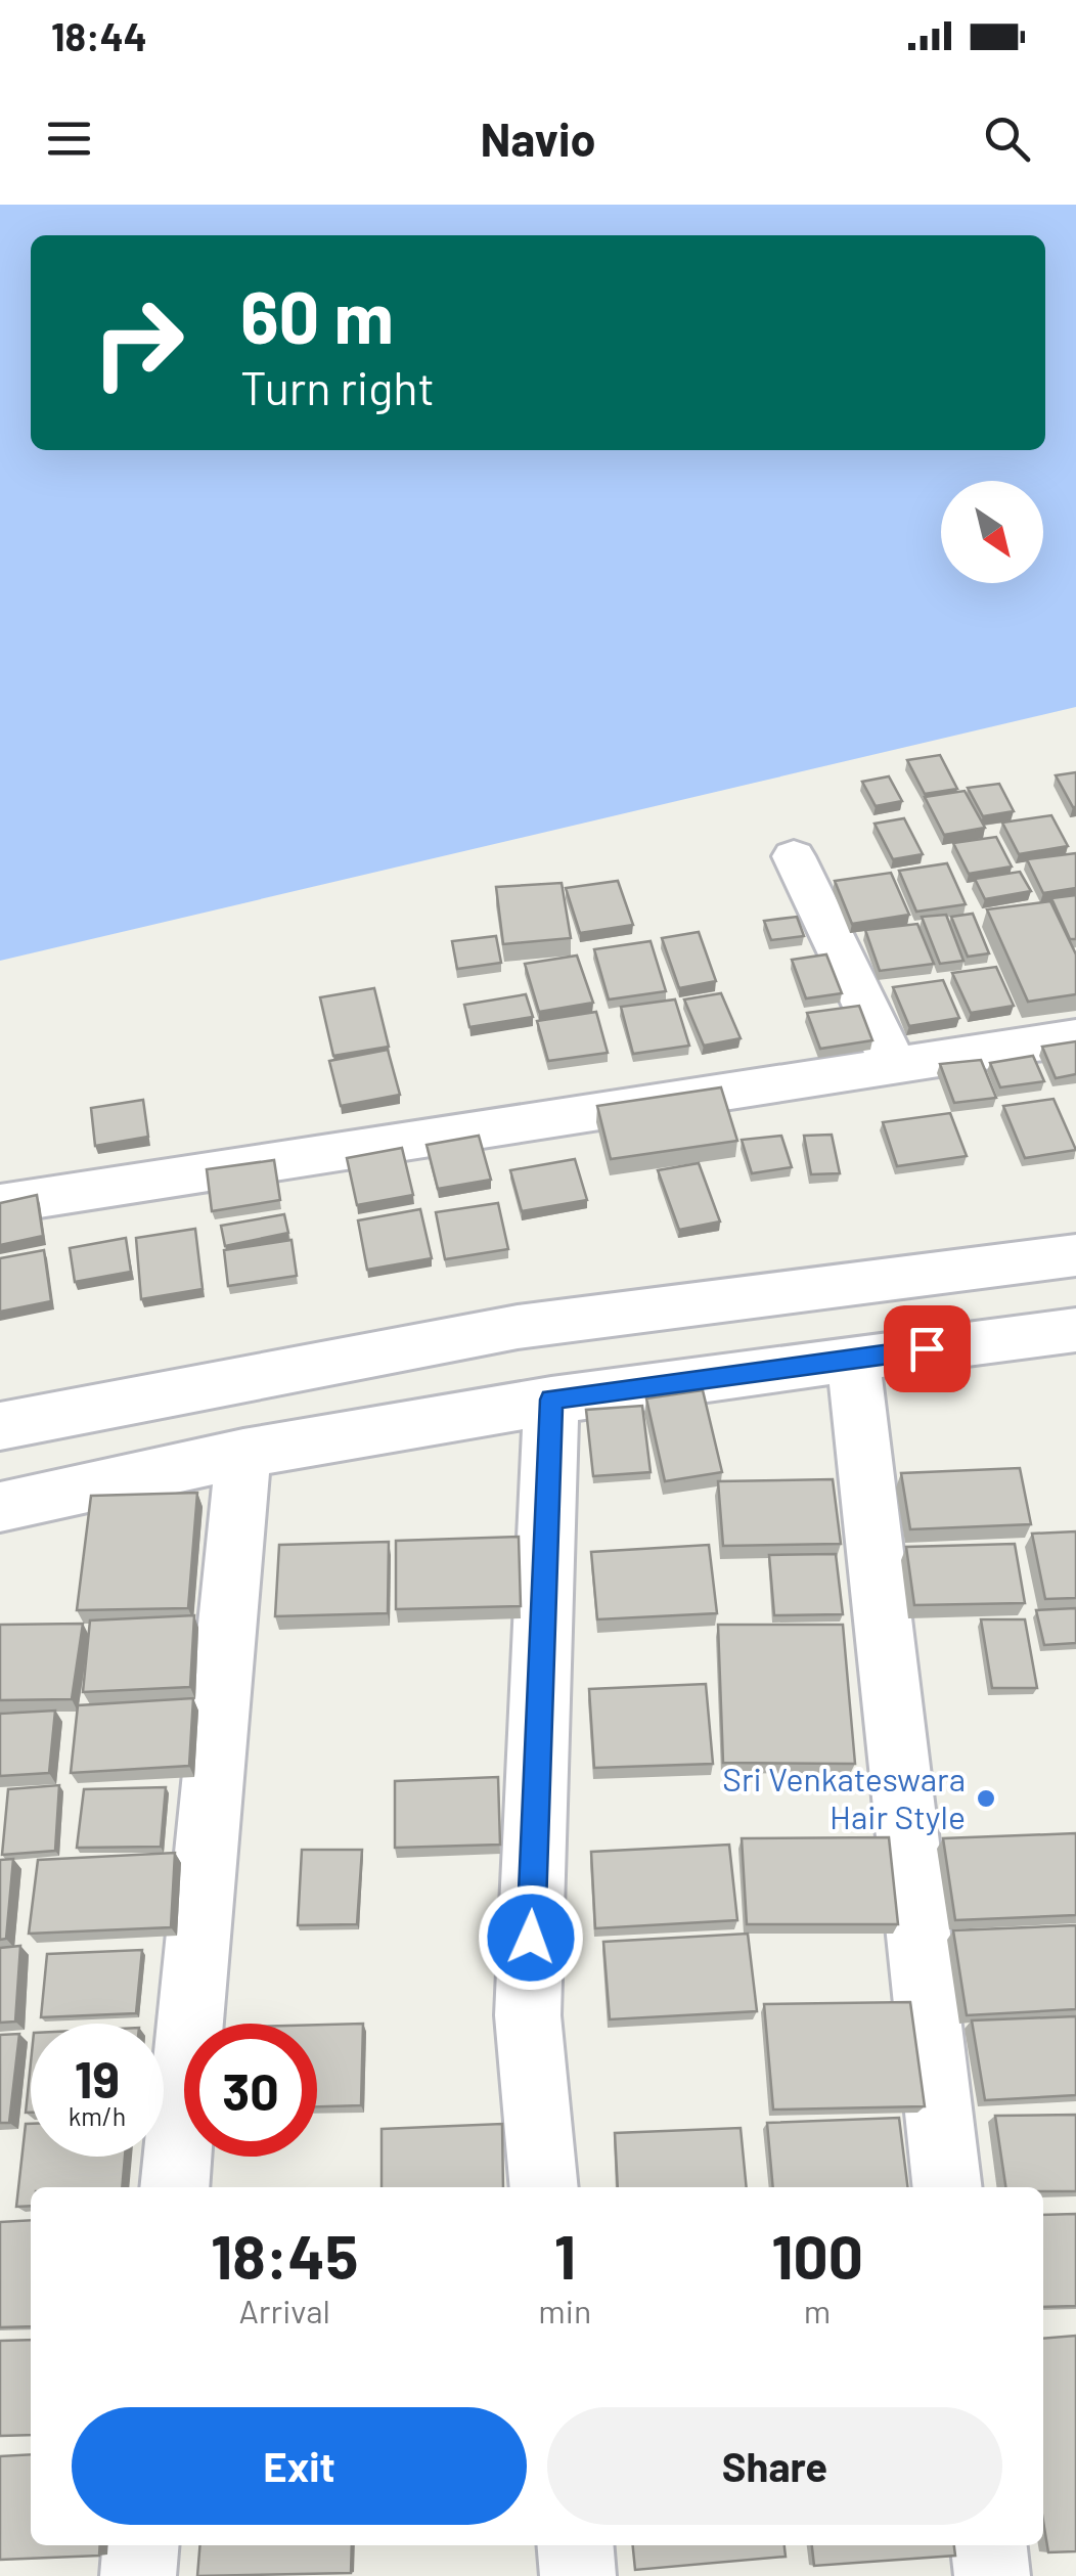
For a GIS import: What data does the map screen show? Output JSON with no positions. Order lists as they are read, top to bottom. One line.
{"places":["Sri Venkateswara Hair Style"],"north":"bottom right","page":{"status":"18:44","header":"Navio","turn":["60 m","Turn right"],"speed":"19 km/h","limit":"30","eta":["18:45","Arrival","1","min","100","m"],"buttons":["Exit","Share"]}}
